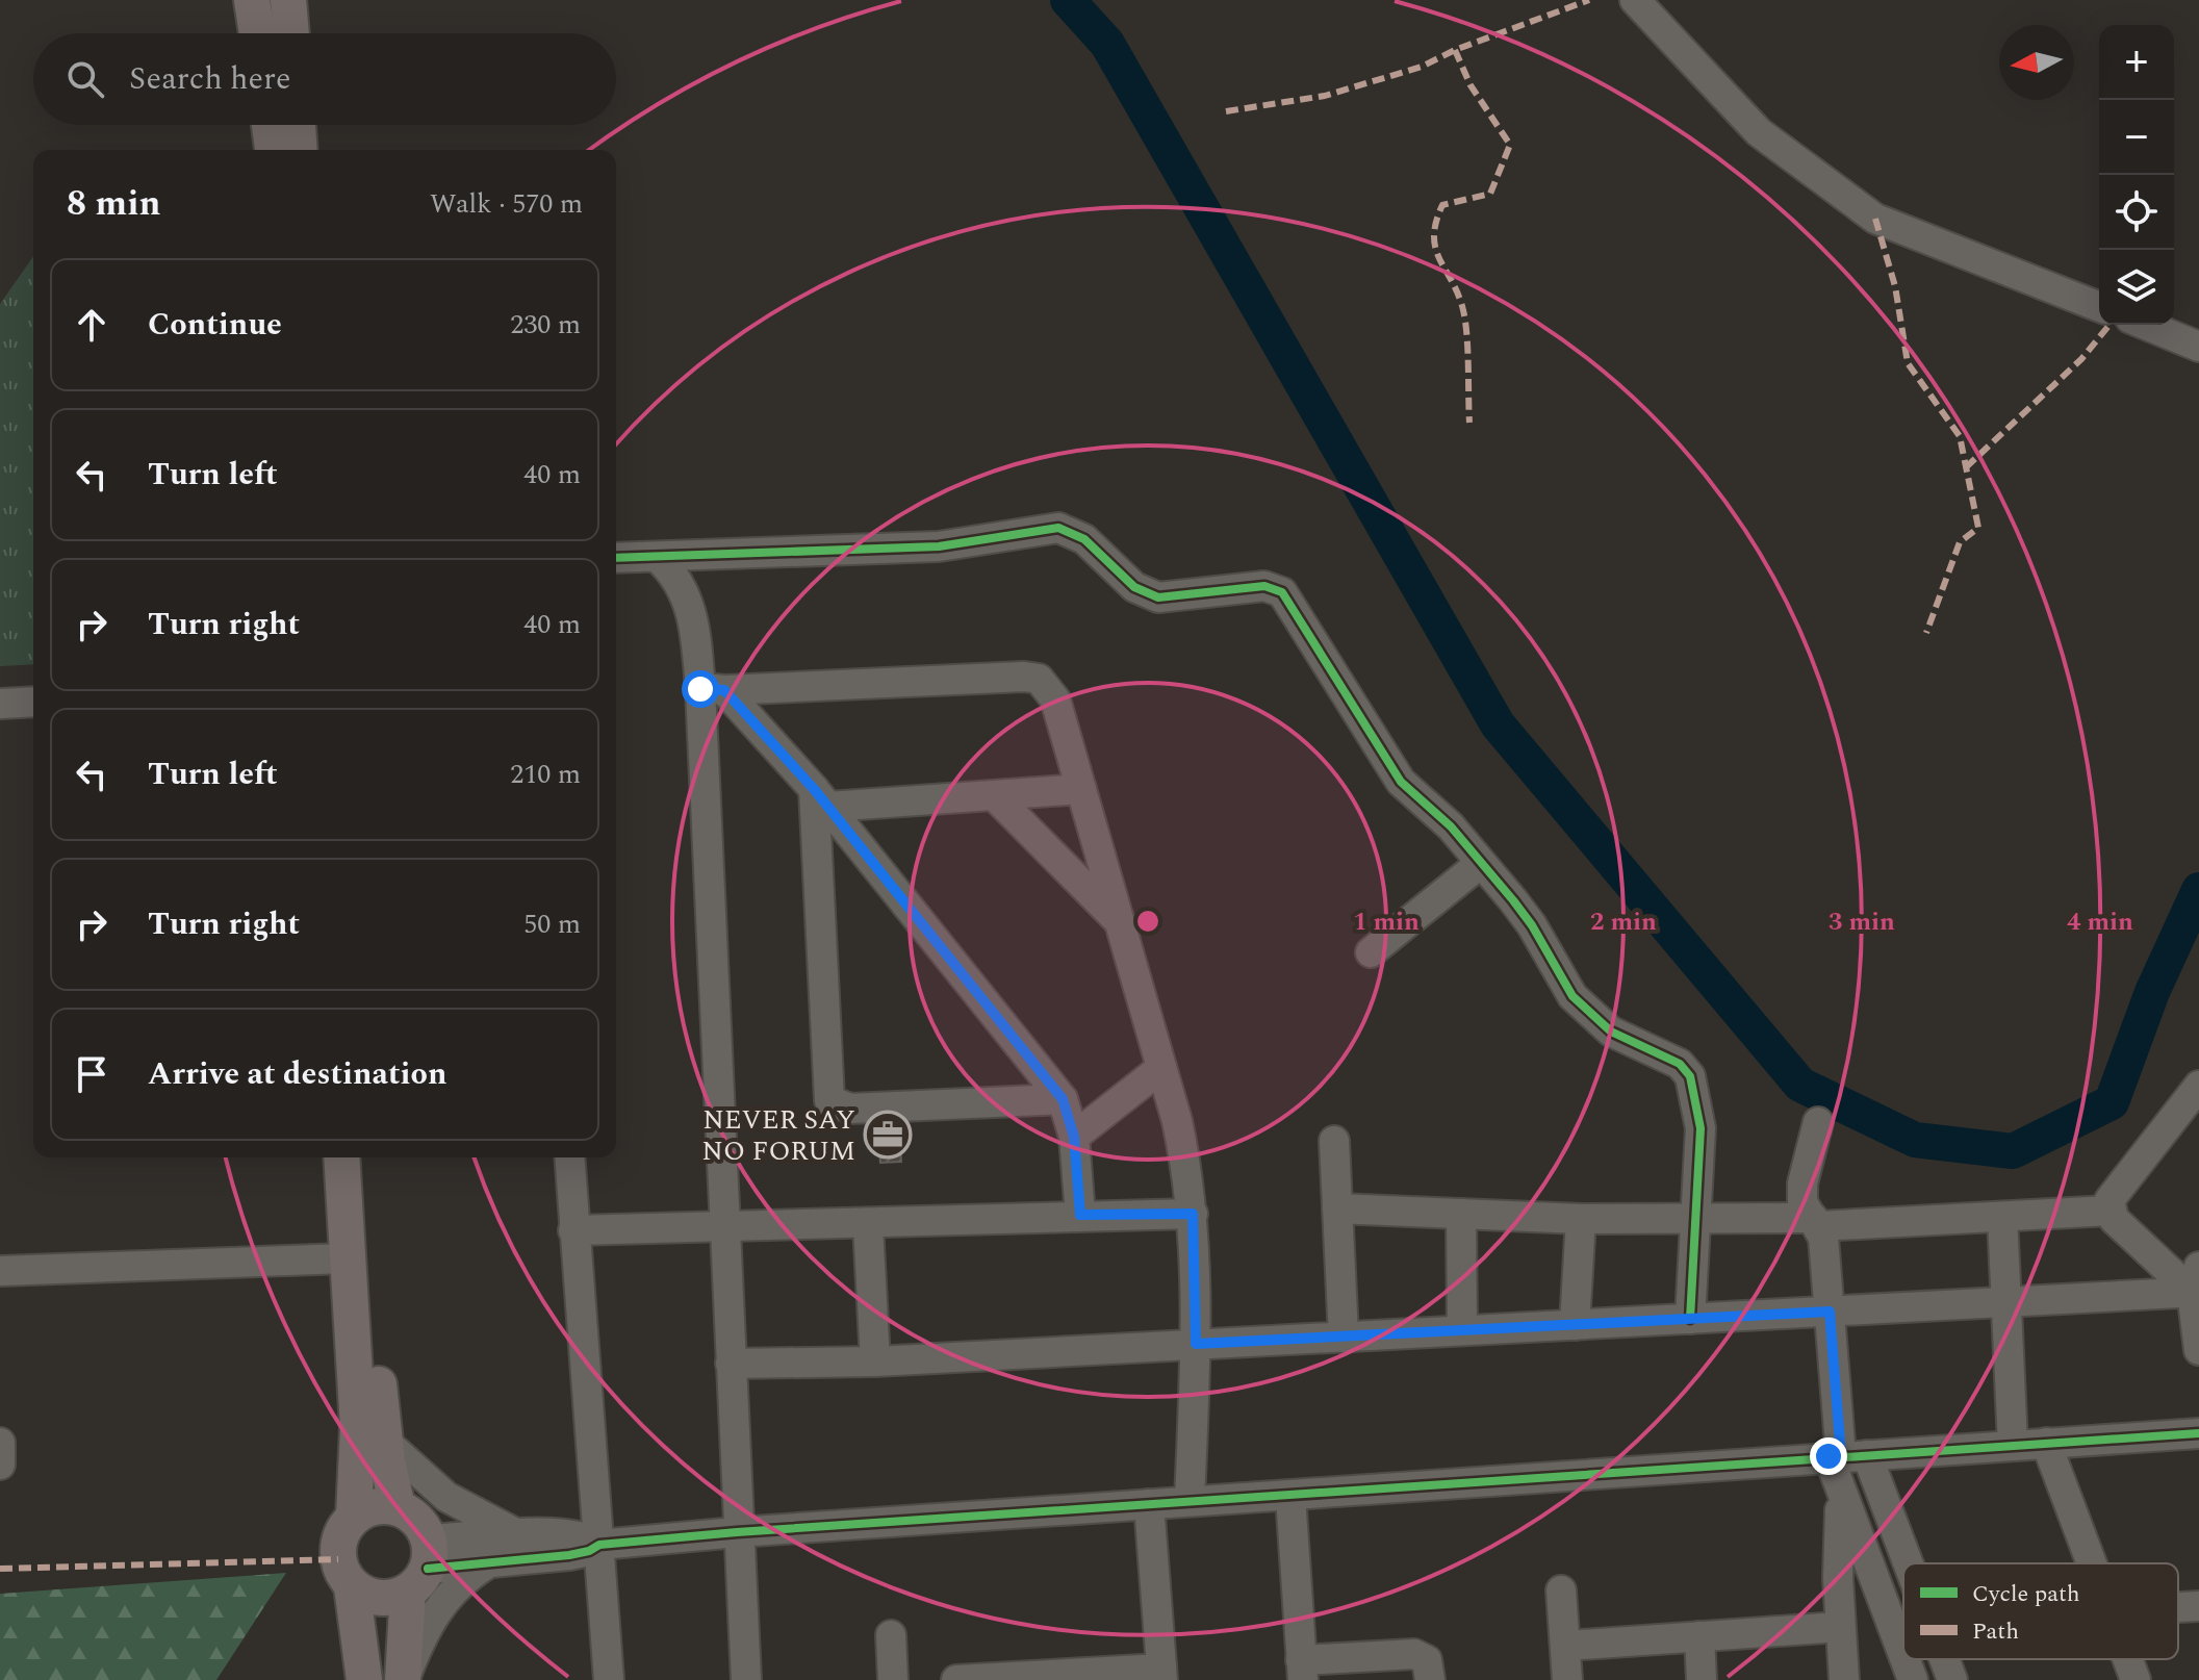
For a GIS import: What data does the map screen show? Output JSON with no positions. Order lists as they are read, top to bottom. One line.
{"places":{"office":["NEVER SAY NO FORUM"]},"legend":["Cycle path","Path"],"north":"left","page":{"map_buttons":["+","−"],"search":"Search here","heading":["8 min","Walk · 570 m"],"list":[["Continue","230 m"],["Turn left","40 m"],["Turn right","40 m"],["Turn left","210 m"],["Turn right","50 m"],"Arrive at destination"]},"rings":["1 min","2 min","3 min","4 min"]}
